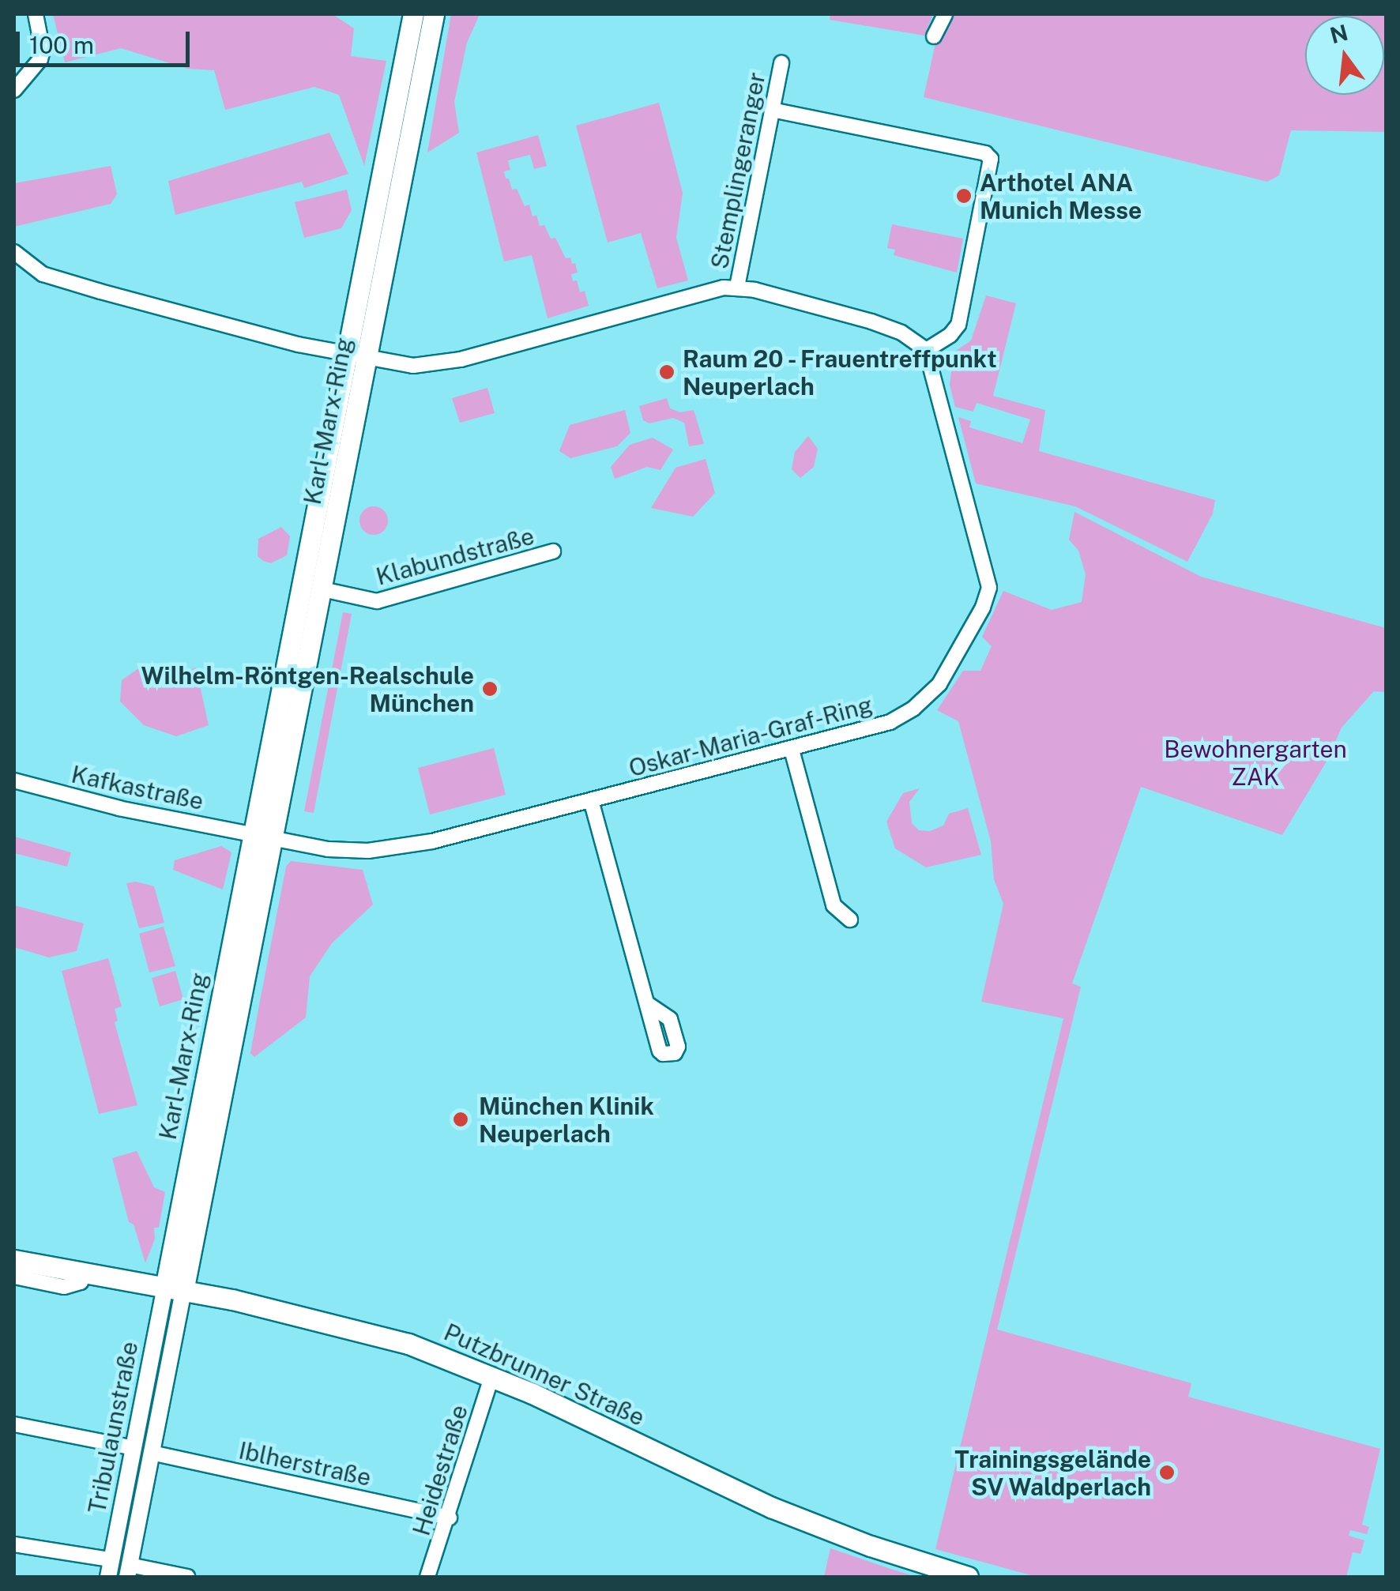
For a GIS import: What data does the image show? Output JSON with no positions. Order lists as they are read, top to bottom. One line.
{"streets":{"main road":["Karl-Marx-Ring","Putzbrunner Straße"],"street":["Stemplingeranger","Klabundstraße","Oskar-Maria-Graf-Ring","Kafkastraße","Tribulaunstraße","Iblherstraße","Heidestraße"]},"crossings":[["Karl-Marx-Ring","Klabundstraße"],["Karl-Marx-Ring","Oskar-Maria-Graf-Ring"],["Karl-Marx-Ring","Kafkastraße"],["Karl-Marx-Ring","Putzbrunner Straße"],["Karl-Marx-Ring","Tribulaunstraße"],["Oskar-Maria-Graf-Ring","Kafkastraße"],["Putzbrunner Straße","Tribulaunstraße"],["Putzbrunner Straße","Heidestraße"],["Tribulaunstraße","Iblherstraße"],["Iblherstraße","Heidestraße"]],"parks":["Bewohnergarten ZAK"],"places":["Arthotel ANA Munich Messe","Raum 20 - Frauentreffpunkt Neuperlach","Wilhelm-Röntgen-Realschule München","München Klinik Neuperlach","Trainingsgelände SV Waldperlach"],"scale_bar":"100 m","north":"top"}
